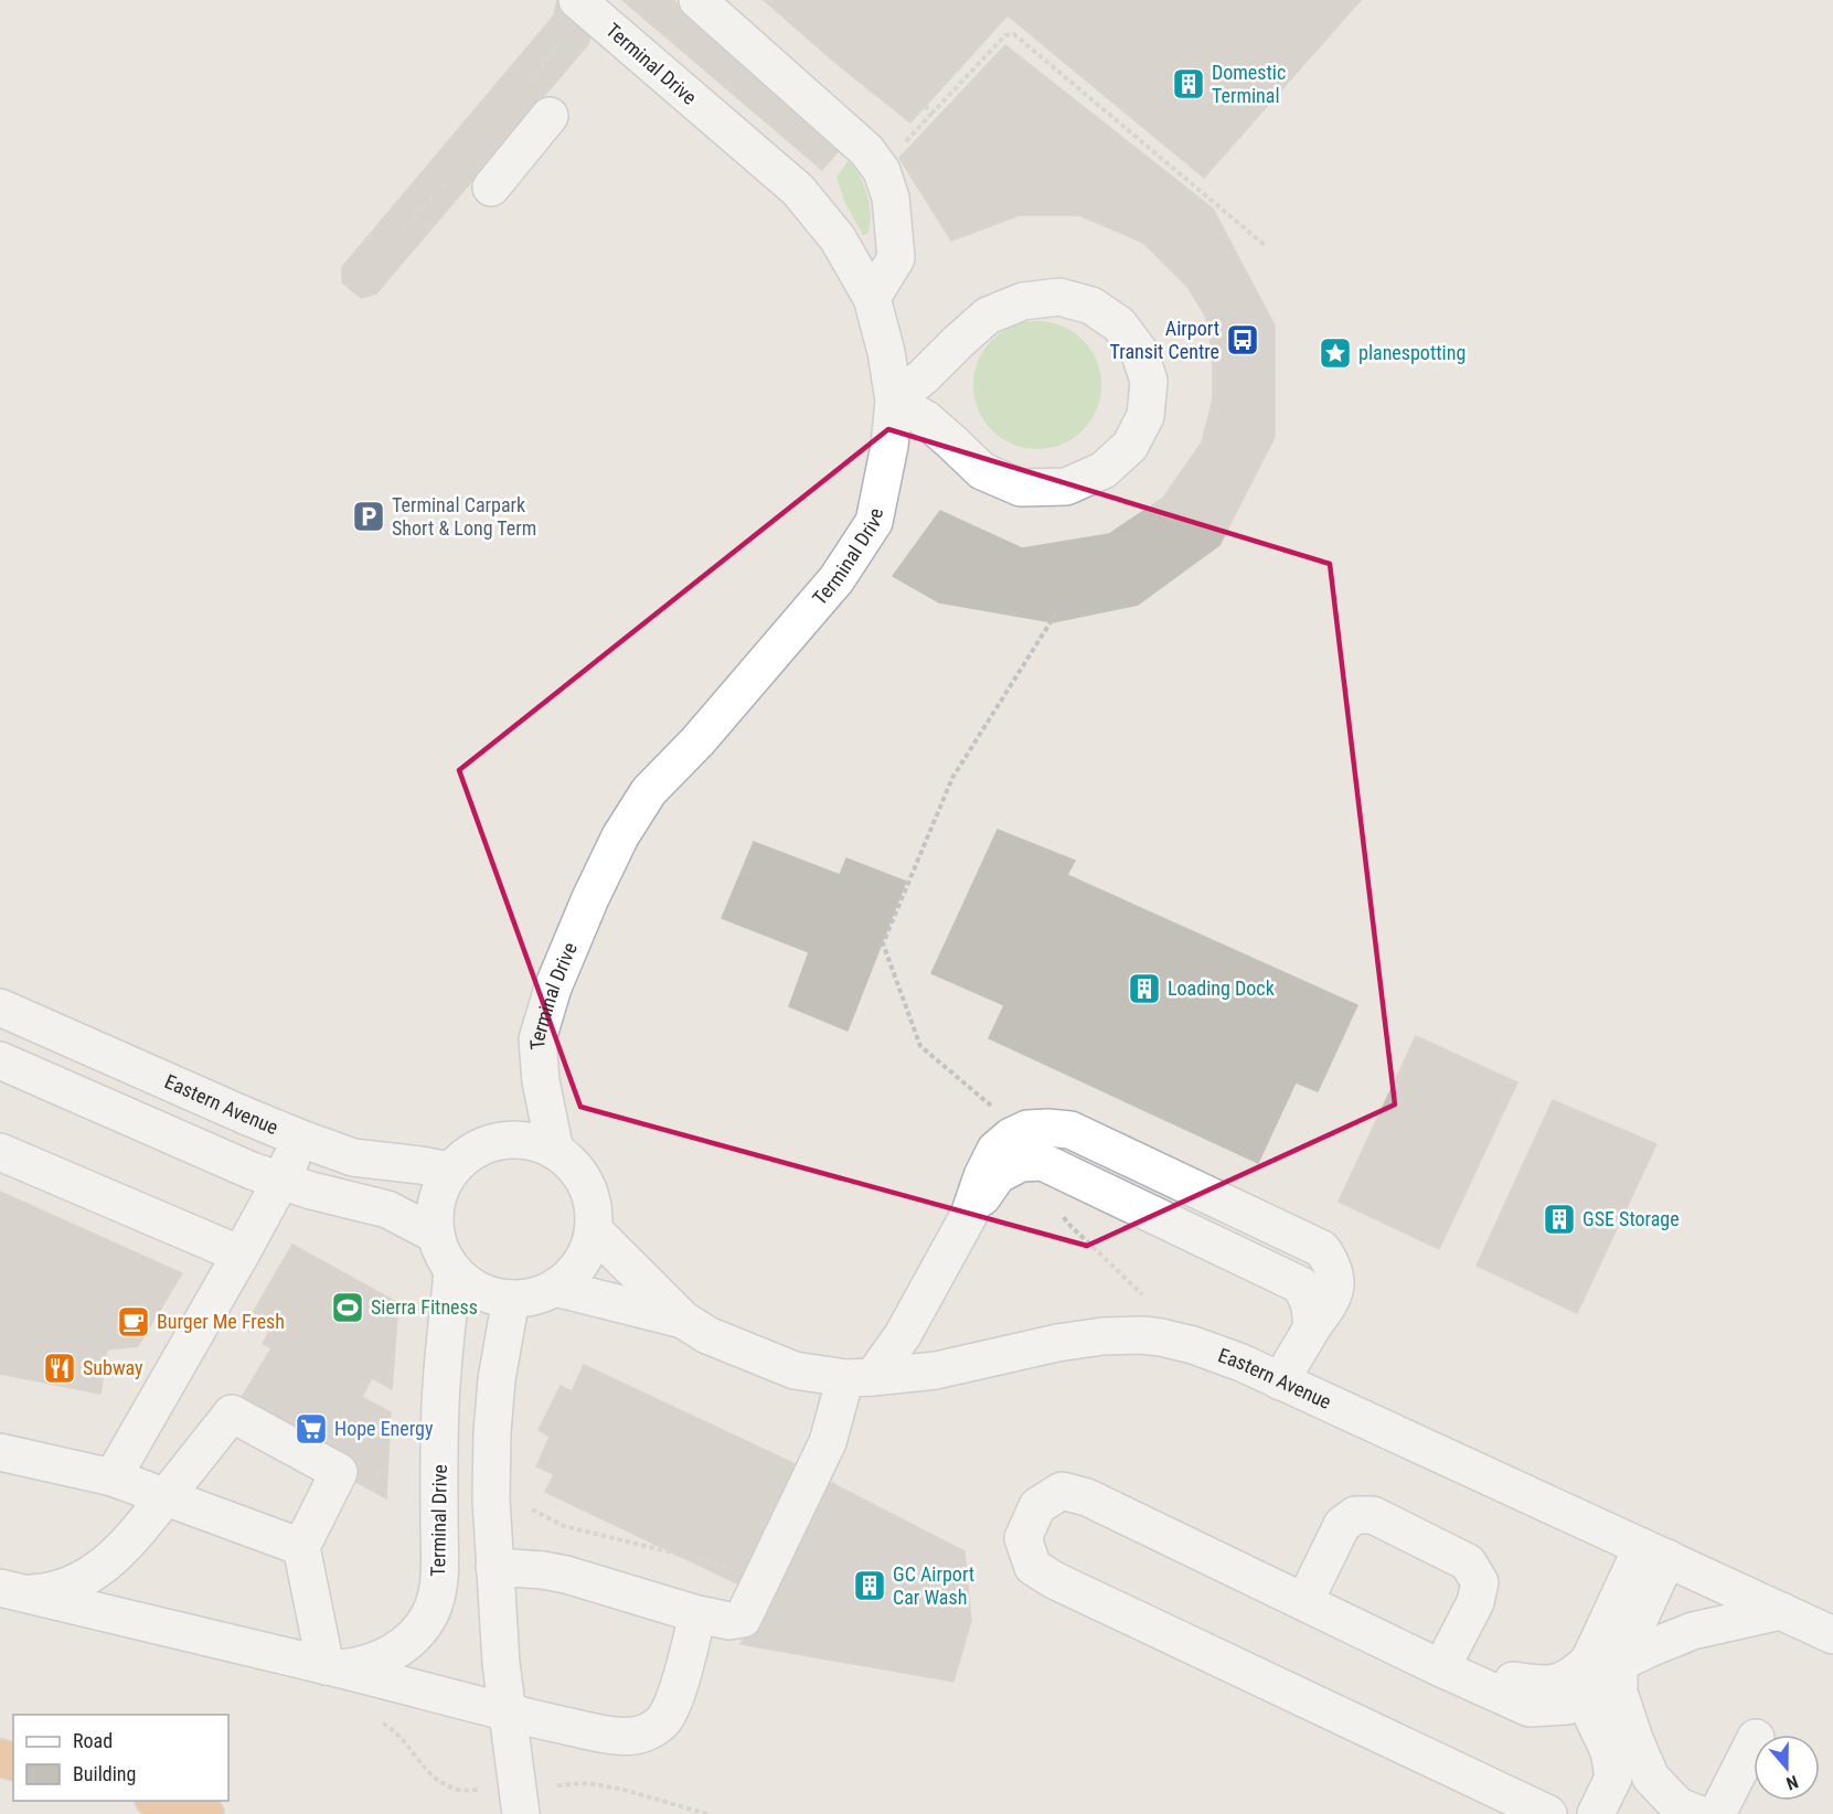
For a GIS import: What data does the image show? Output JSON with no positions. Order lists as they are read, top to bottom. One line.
{"streets":{"street":["Terminal Drive","Eastern Avenue"]},"crossings":[["Terminal Drive","Eastern Avenue"]],"places":{"building":["Domestic Terminal","Loading Dock","GSE Storage","GC Airport Car Wash"],"bus stop":["Airport Transit Centre"],"place":["planespotting"],"parking":["Terminal Carpark Short & Long Term"],"sports":["Sierra Fitness"],"cafe":["Burger Me Fresh"],"restaurant":["Subway"],"supermarket":["Hope Energy"]},"legend":["Road","Building"],"north":"bottom"}
